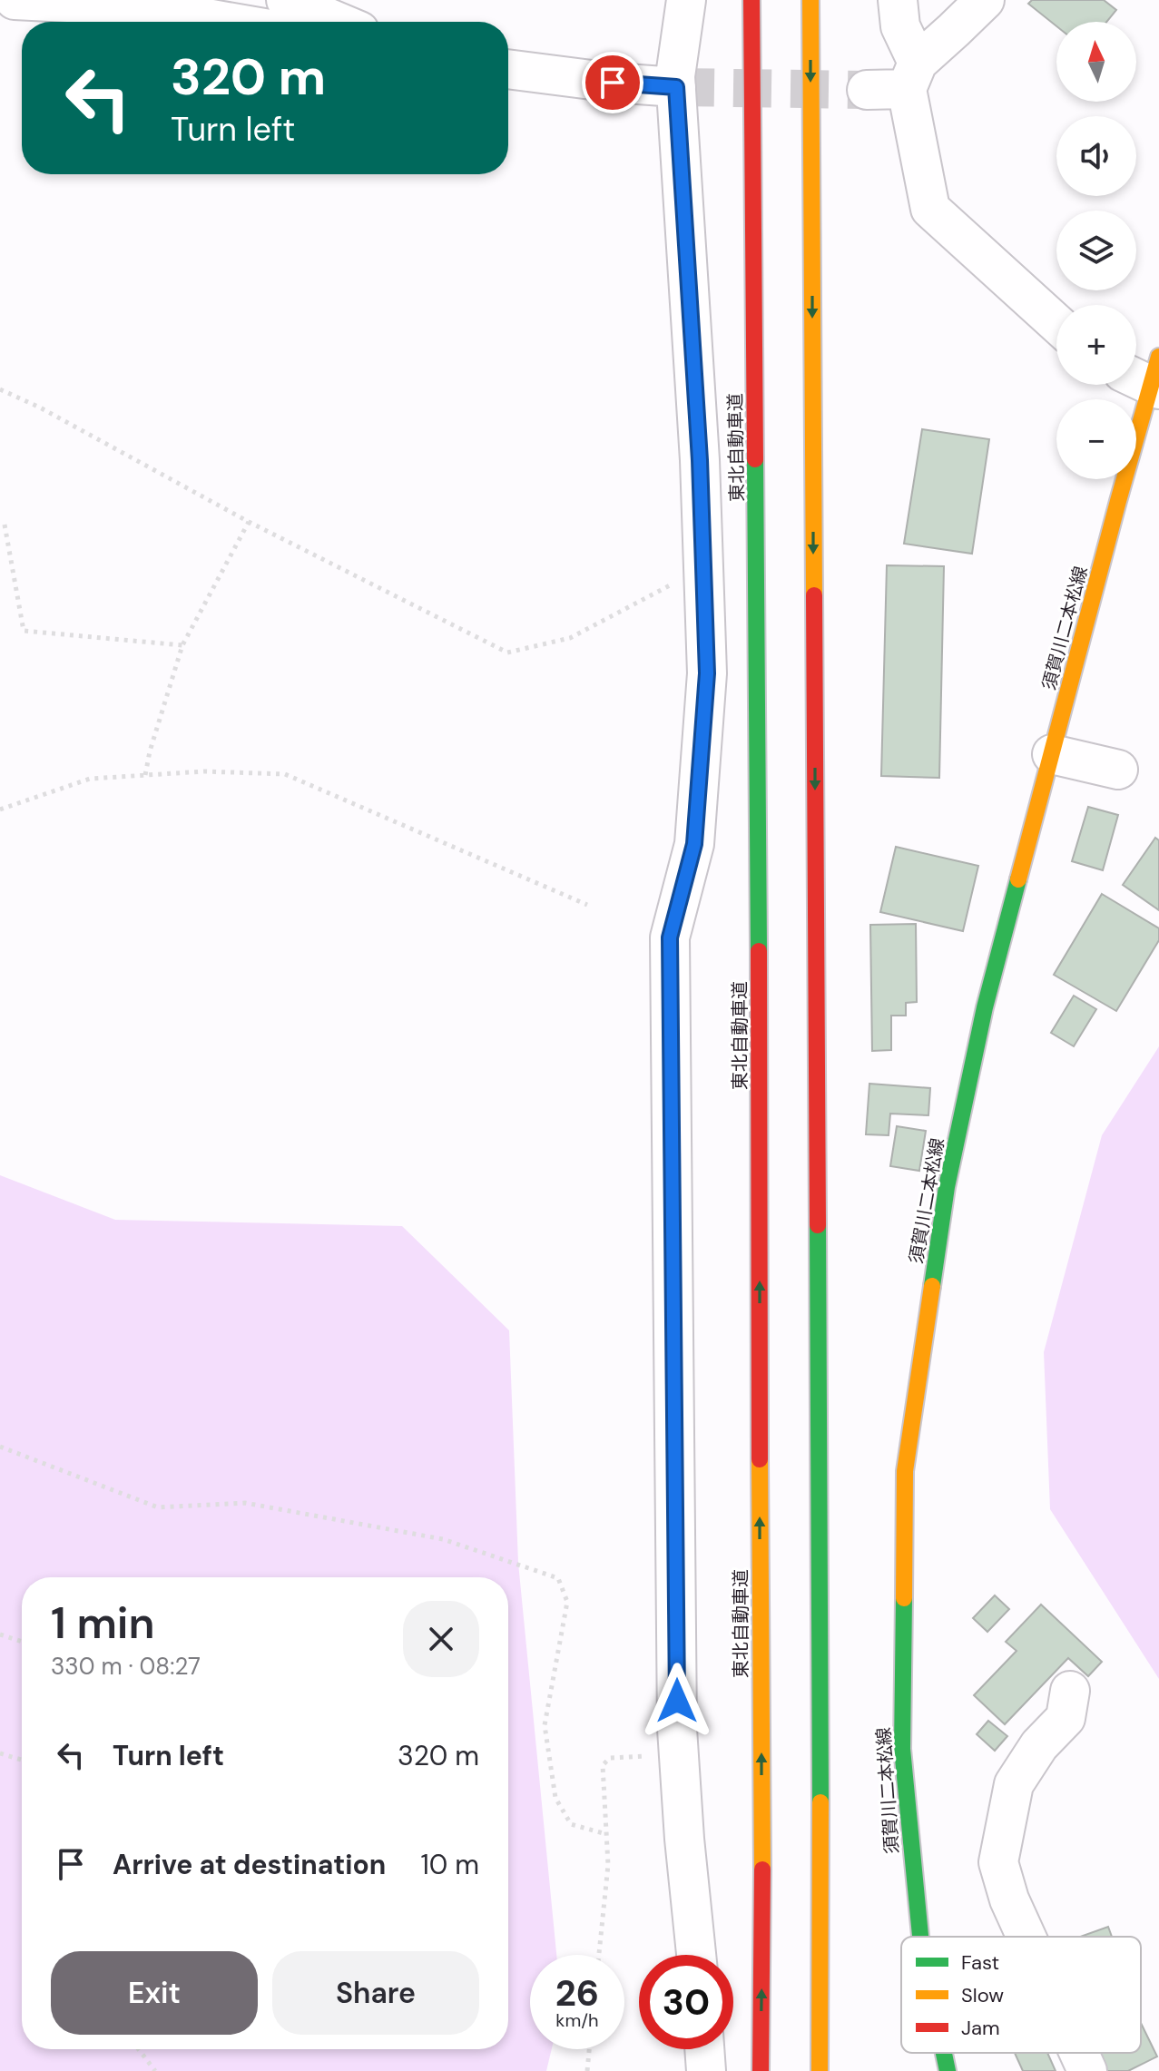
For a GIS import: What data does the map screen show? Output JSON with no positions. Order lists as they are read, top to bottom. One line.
{"streets":{"main road":["東北自動車道","須賀川二本松線"]},"legend":["Fast","Slow","Jam"],"north":"top","page":{"map_buttons":["+","−"],"turn":["320 m","Turn left"],"heading":["1 min","330 m · 08:27"],"list":[{"name":"Turn left","value":"320 m"},{"name":"Arrive at destination","value":"10 m"}],"buttons":["Exit","Share"],"speed":"26 km/h","limit":"30"}}
